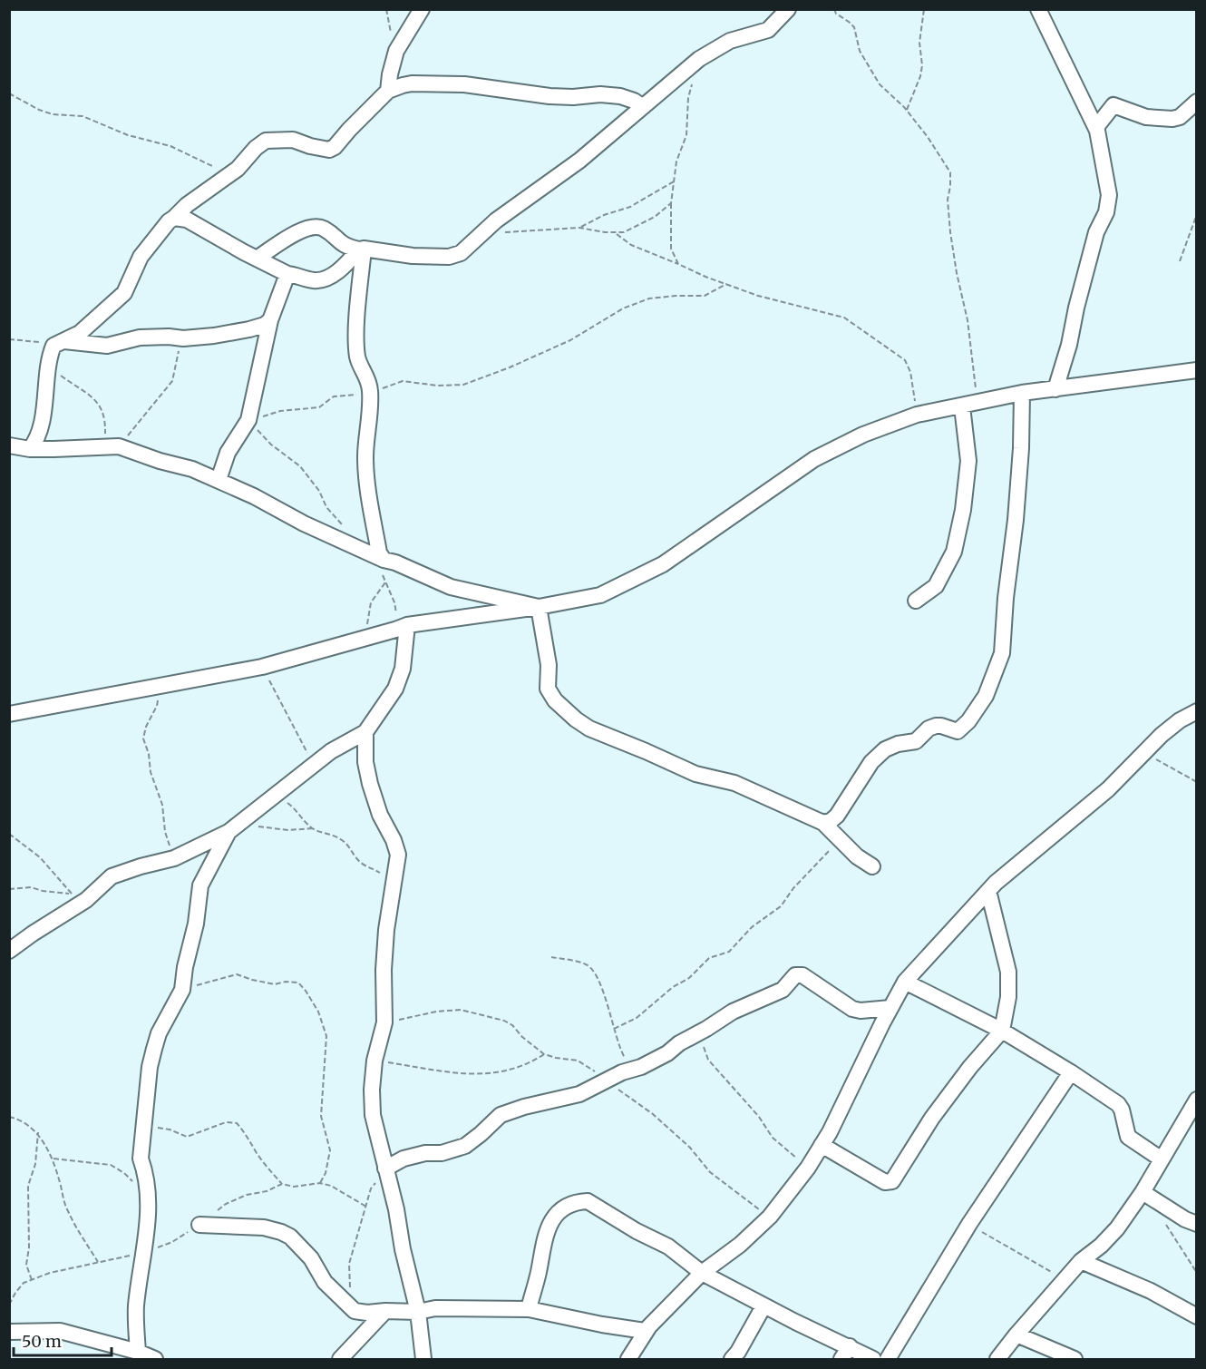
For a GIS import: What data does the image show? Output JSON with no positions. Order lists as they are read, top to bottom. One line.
{"scale_bar":"50 m"}
